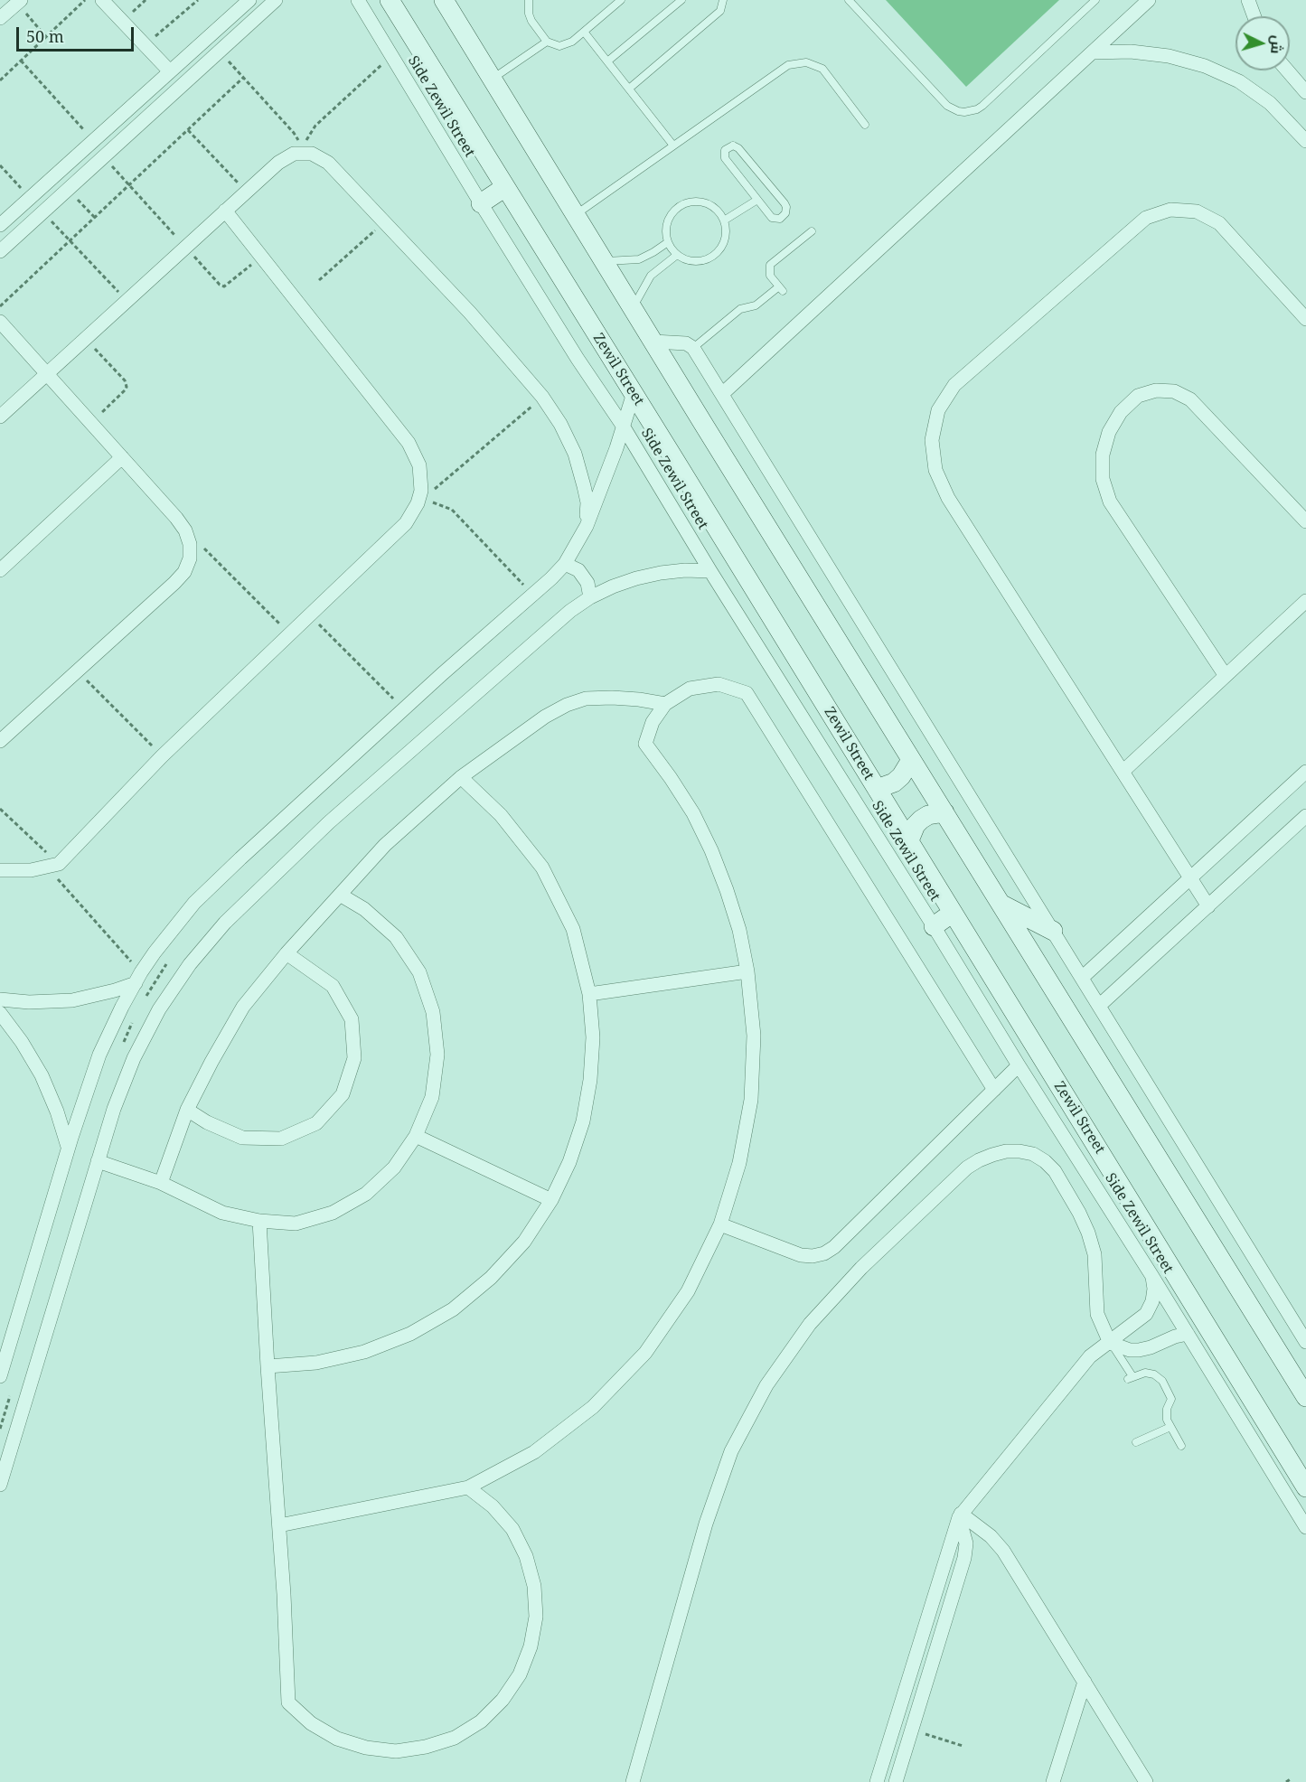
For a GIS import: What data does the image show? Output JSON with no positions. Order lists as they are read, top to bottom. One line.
{"streets":{"main road":["Zewil Street"],"street":["Side Zewil Street"]},"scale_bar":"50 m","north":"right"}
